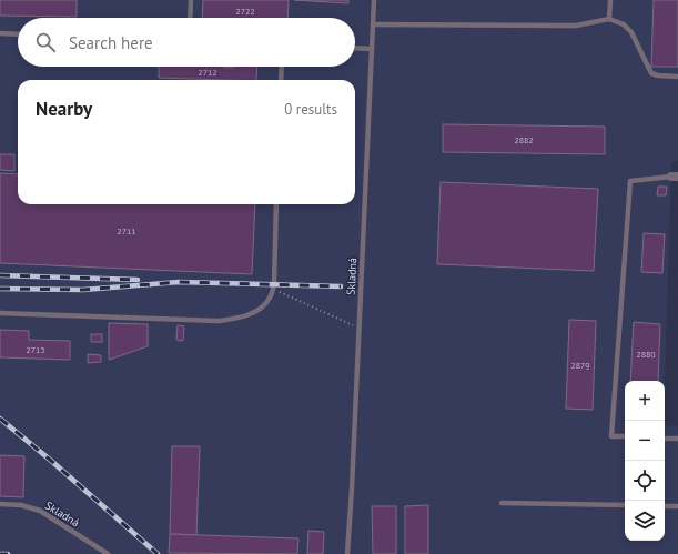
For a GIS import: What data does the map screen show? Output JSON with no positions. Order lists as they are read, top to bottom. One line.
{"streets":{"lane":["Skladná"]},"house_numbers":["2722","2712","2882","2711","2713","2880","2879"],"page":{"search":"Search here","heading":["Nearby","0 results"],"map_buttons":["+","−"]}}
